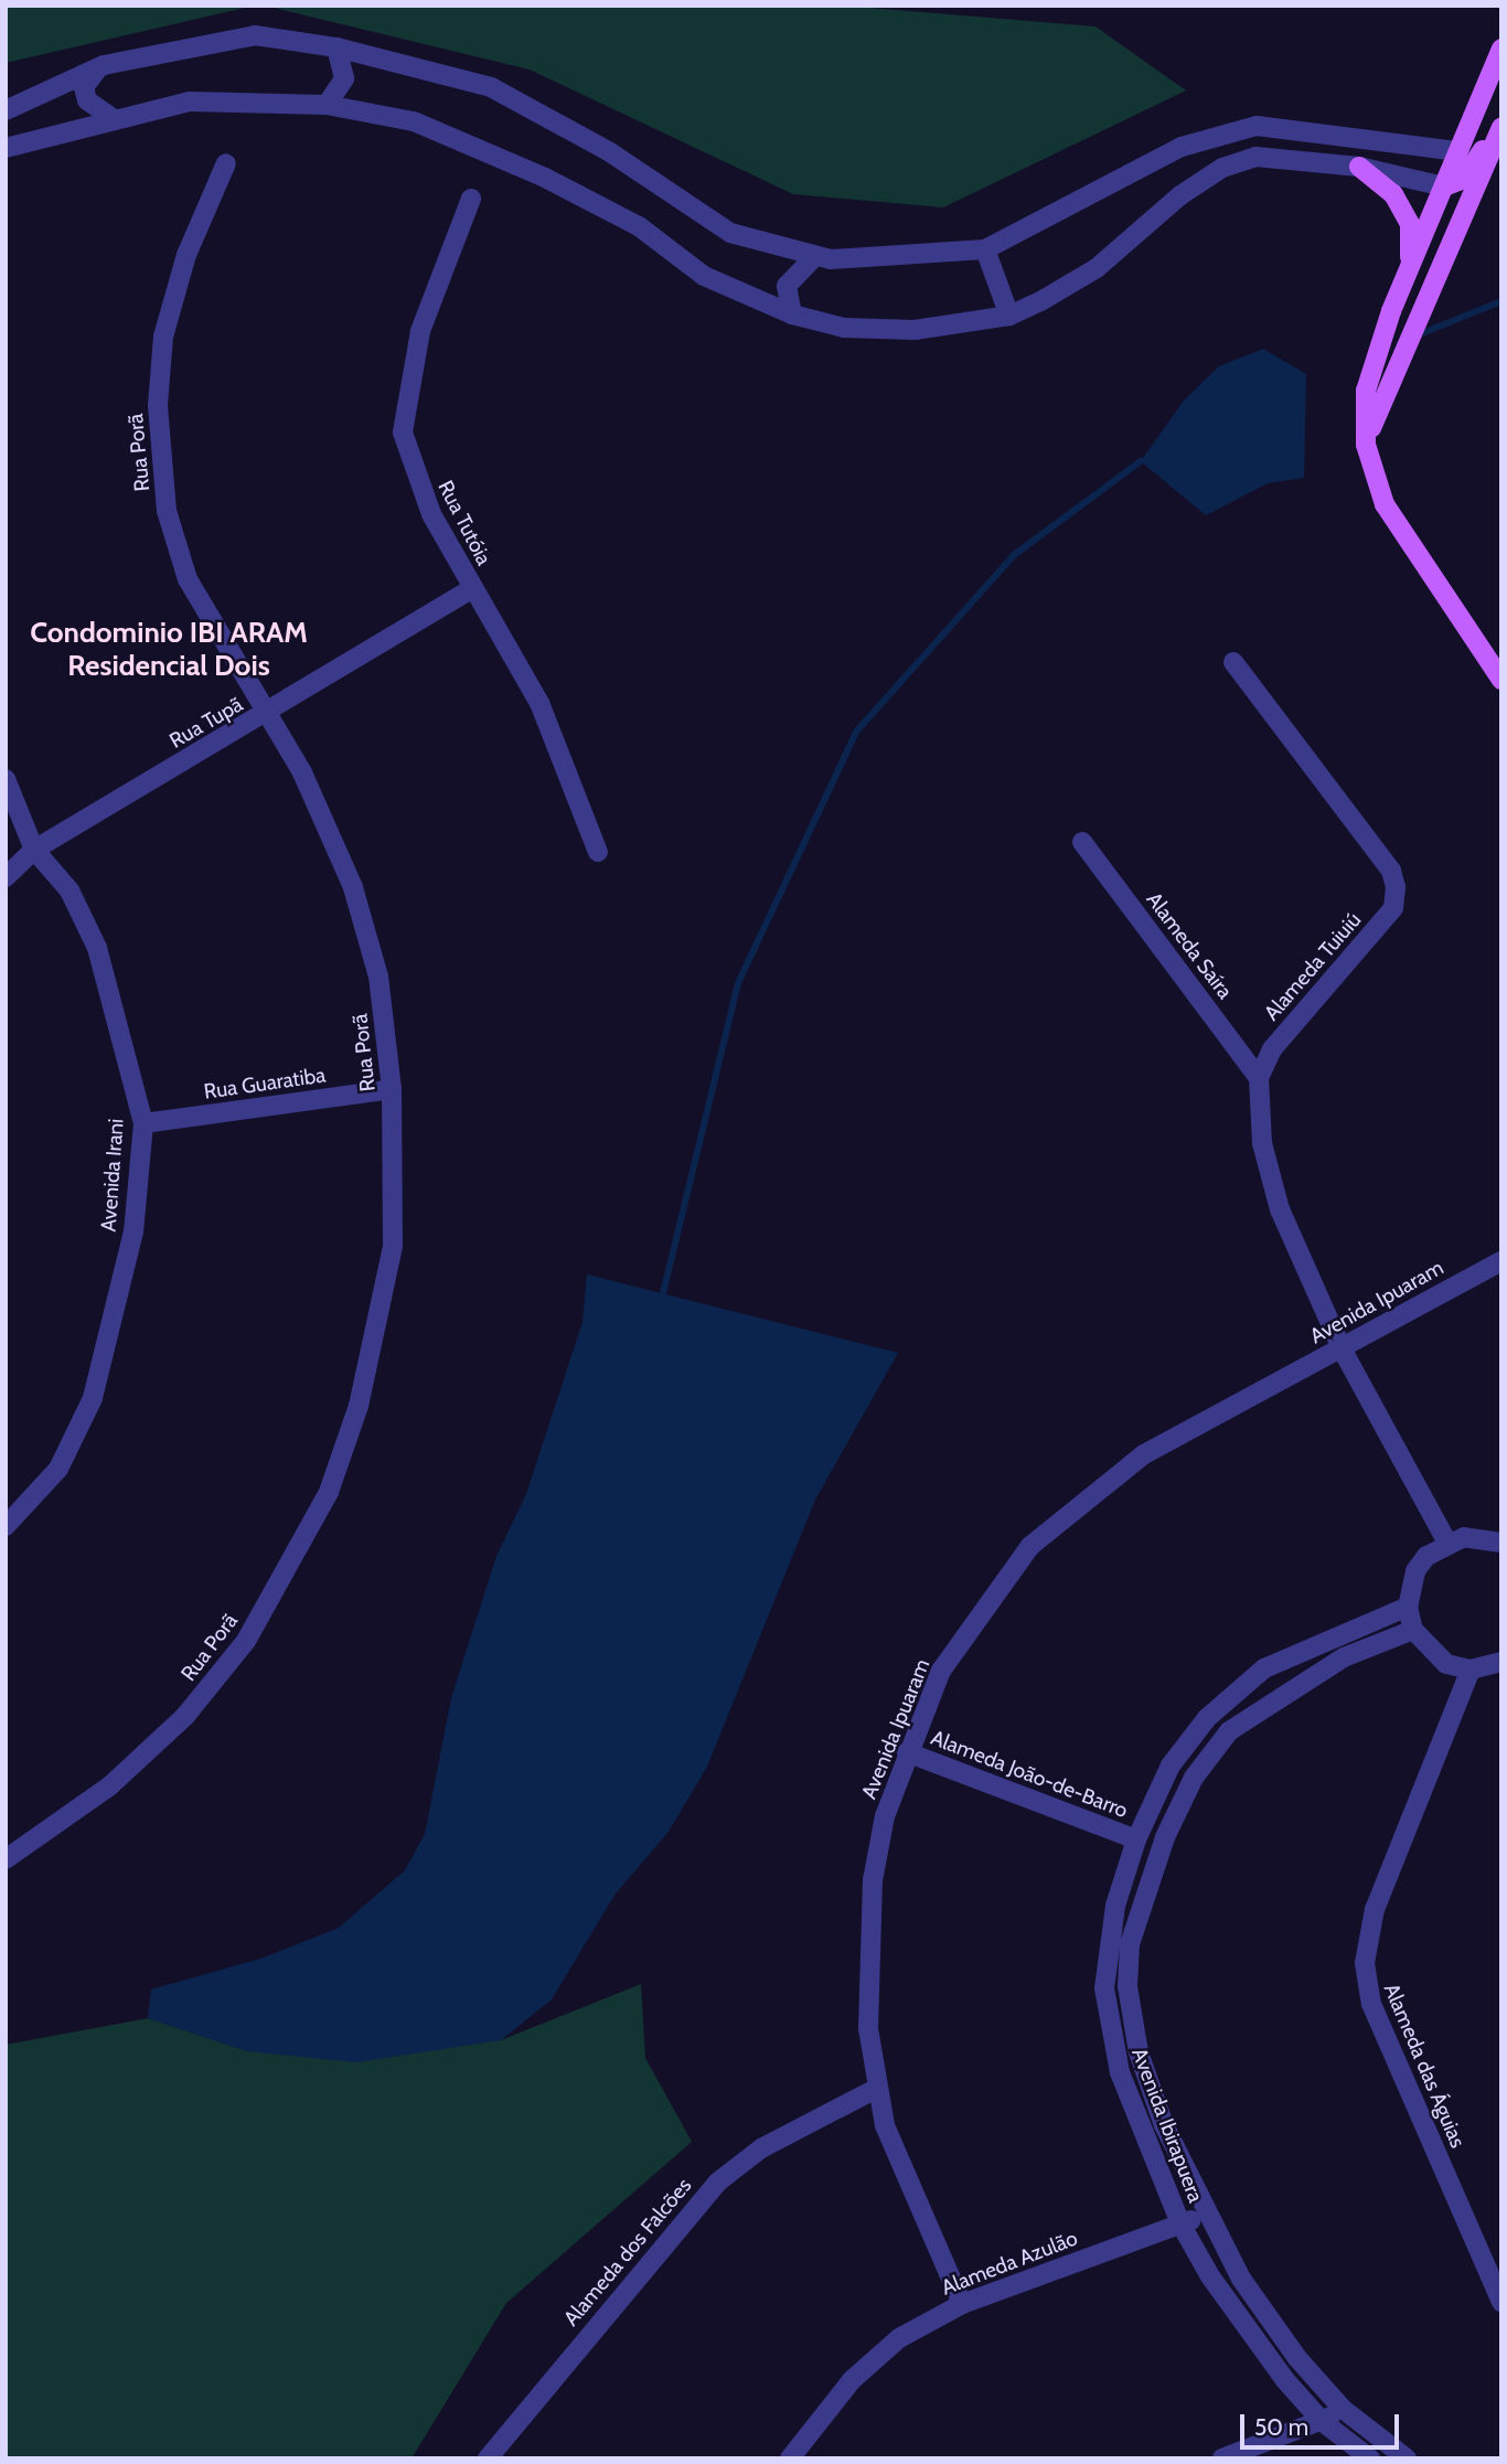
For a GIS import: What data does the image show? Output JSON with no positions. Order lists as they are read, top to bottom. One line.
{"streets":{"street":["Rua Porã","Rua Tutóia","Rua Tupã","Alameda Saíra","Alameda Tuiuiú","Rua Guaratiba","Avenida Irani","Avenida Ipuaram","Alameda João-de-Barro","Alameda das Águias","Avenida Ibirapuera","Alameda dos Falcões","Alameda Azulão"]},"crossings":[["Rua Porã","Rua Tupã"],["Rua Porã","Rua Guaratiba"],["Rua Tutóia","Rua Tupã"],["Rua Tupã","Avenida Irani"],["Alameda Saíra","Alameda Tuiuiú"],["Rua Guaratiba","Avenida Irani"],["Avenida Ipuaram","Alameda João-de-Barro"],["Avenida Ipuaram","Alameda dos Falcões"],["Avenida Ipuaram","Alameda Azulão"],["Alameda João-de-Barro","Avenida Ibirapuera"],["Avenida Ibirapuera","Alameda Azulão"]],"districts":["Condominio IBI ARAM Residencial Dois"],"scale_bar":"50 m"}
